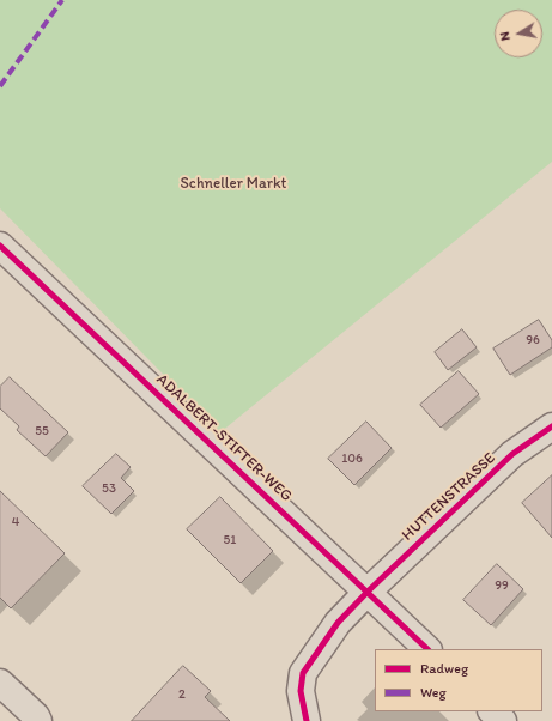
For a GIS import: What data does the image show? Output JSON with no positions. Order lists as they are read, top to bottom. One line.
{"streets":{"street":["ADALBERT-STIFTER-WEG","HUTTENSTRASSE"]},"crossings":[["ADALBERT-STIFTER-WEG","HUTTENSTRASSE"]],"parks":["Schneller Markt"],"house_numbers":["96","55","106","53","4","51","99","2"],"legend":["Radweg","Weg"],"north":"left"}
